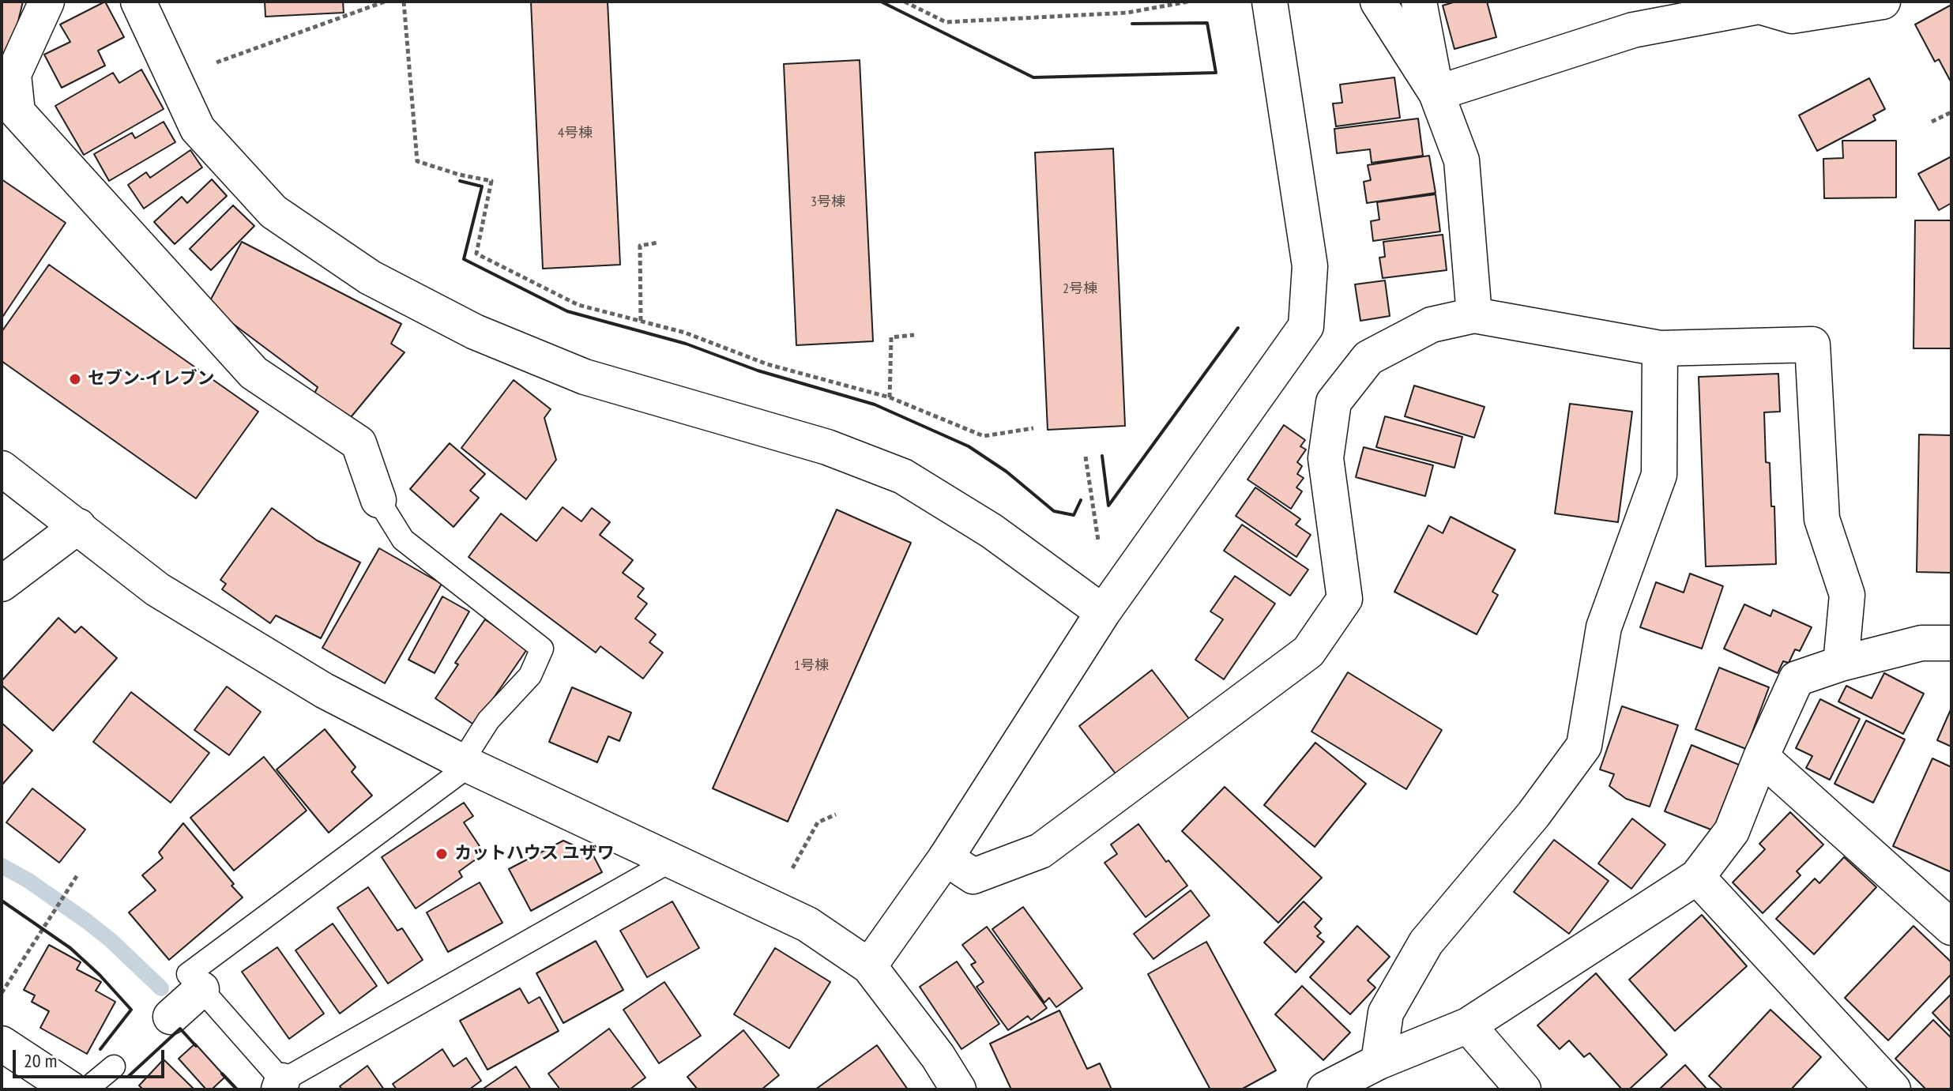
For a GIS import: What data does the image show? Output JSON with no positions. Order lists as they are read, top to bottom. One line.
{"places":["セブン-イレブン","カットハウス ユザワ"],"house_numbers":["4号棟","3号棟","2号棟","1号棟"],"scale_bar":"20 m"}
